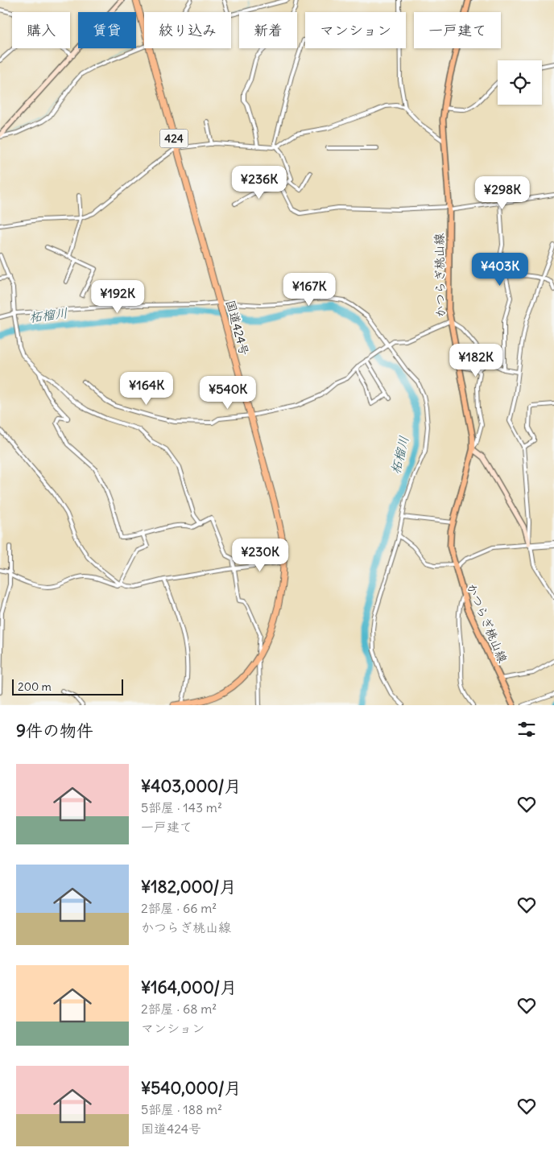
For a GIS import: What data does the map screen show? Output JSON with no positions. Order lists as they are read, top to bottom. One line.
{"streets":{"highway":["424","国道424号"],"main road":["かつらぎ桃山線"]},"water":["柘榴川"],"scale_bar":"200 m","page":{"chip":["購入","賃貸","絞り込み","新着","マンション","一戸建て"],"price":["¥236K","¥298K","¥403K","¥167K","¥192K","¥182K","¥164K","¥540K","¥230K"],"scale":"200 m","heading":"9件の物件","list":[{"name":"¥403,000/月","note":"5部屋 · 143 m² · 一戸建て"},{"name":"¥182,000/月","note":"2部屋 · 66 m² · かつらぎ桃山線"},{"name":"¥164,000/月","note":"2部屋 · 68 m² · マンション"},{"name":"¥540,000/月","note":"5部屋 · 188 m² · 国道424号"}]}}
